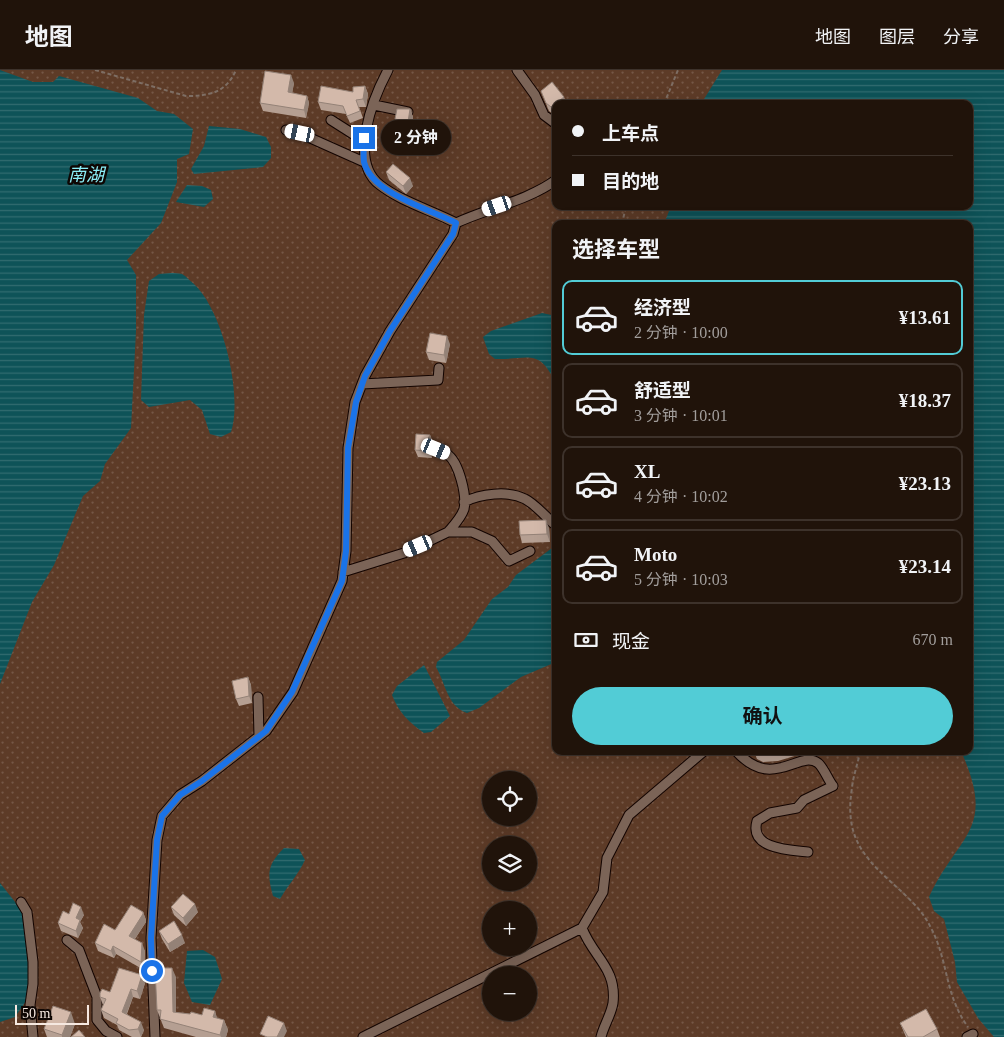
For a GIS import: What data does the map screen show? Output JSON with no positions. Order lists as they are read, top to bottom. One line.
{"water":["南湖"],"scale_bar":"50 m","page":{"header":"地图","nav":["地图","图层","分享"],"banner":["上车点","目的地"],"bubble":"2 分钟","heading":"选择车型","list":[{"name":"经济型","note":"2 分钟 · 10:00","value":"¥13.61"},{"name":"舒适型","note":"3 分钟 · 10:01","value":"¥18.37"},{"name":"XL","note":"4 分钟 · 10:02","value":"¥23.13"},{"name":"Moto","note":"5 分钟 · 10:03","value":"¥23.14"}],"pay":["现金","670 m"],"buttons":"确认","map_buttons":["+","−"],"scale":"50 m"}}
